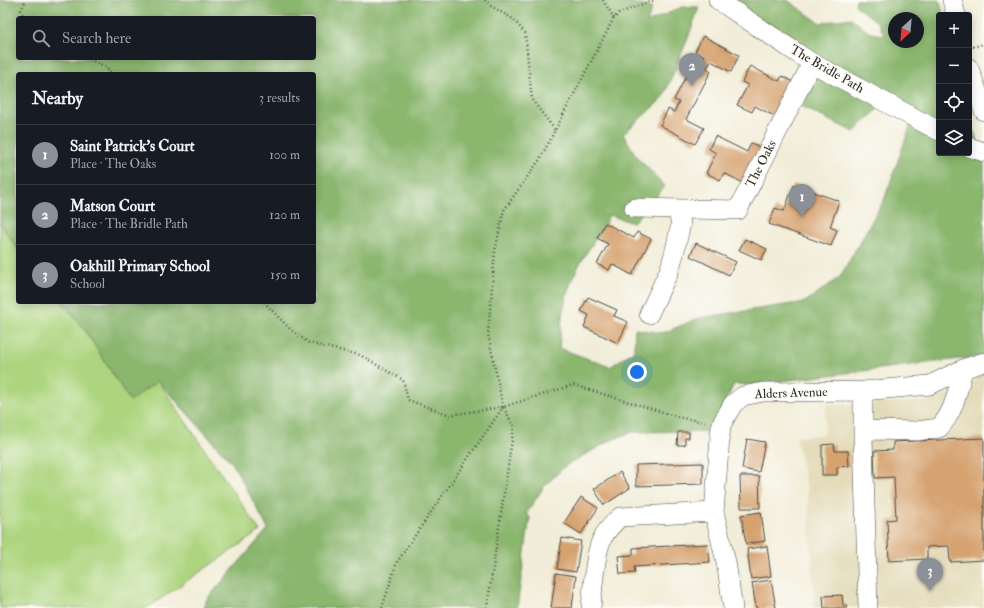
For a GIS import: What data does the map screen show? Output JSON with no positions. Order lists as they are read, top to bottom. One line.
{"streets":{"street":["The Bridle Path","The Oaks","Alders Avenue"]},"crossings":[["The Bridle Path","The Oaks"]],"north":"bottom left","page":{"map_buttons":["+","−"],"search":"Search here","pins":["2","1","3"],"heading":["Nearby","3 results"],"list":[{"mark":"1","name":"Saint Patrick's Court","note":"Place · The Oaks","value":"100 m"},{"mark":"2","name":"Matson Court","note":"Place · The Bridle Path","value":"120 m"},{"mark":"3","name":"Oakhill Primary School","note":"School","value":"150 m"}]}}
